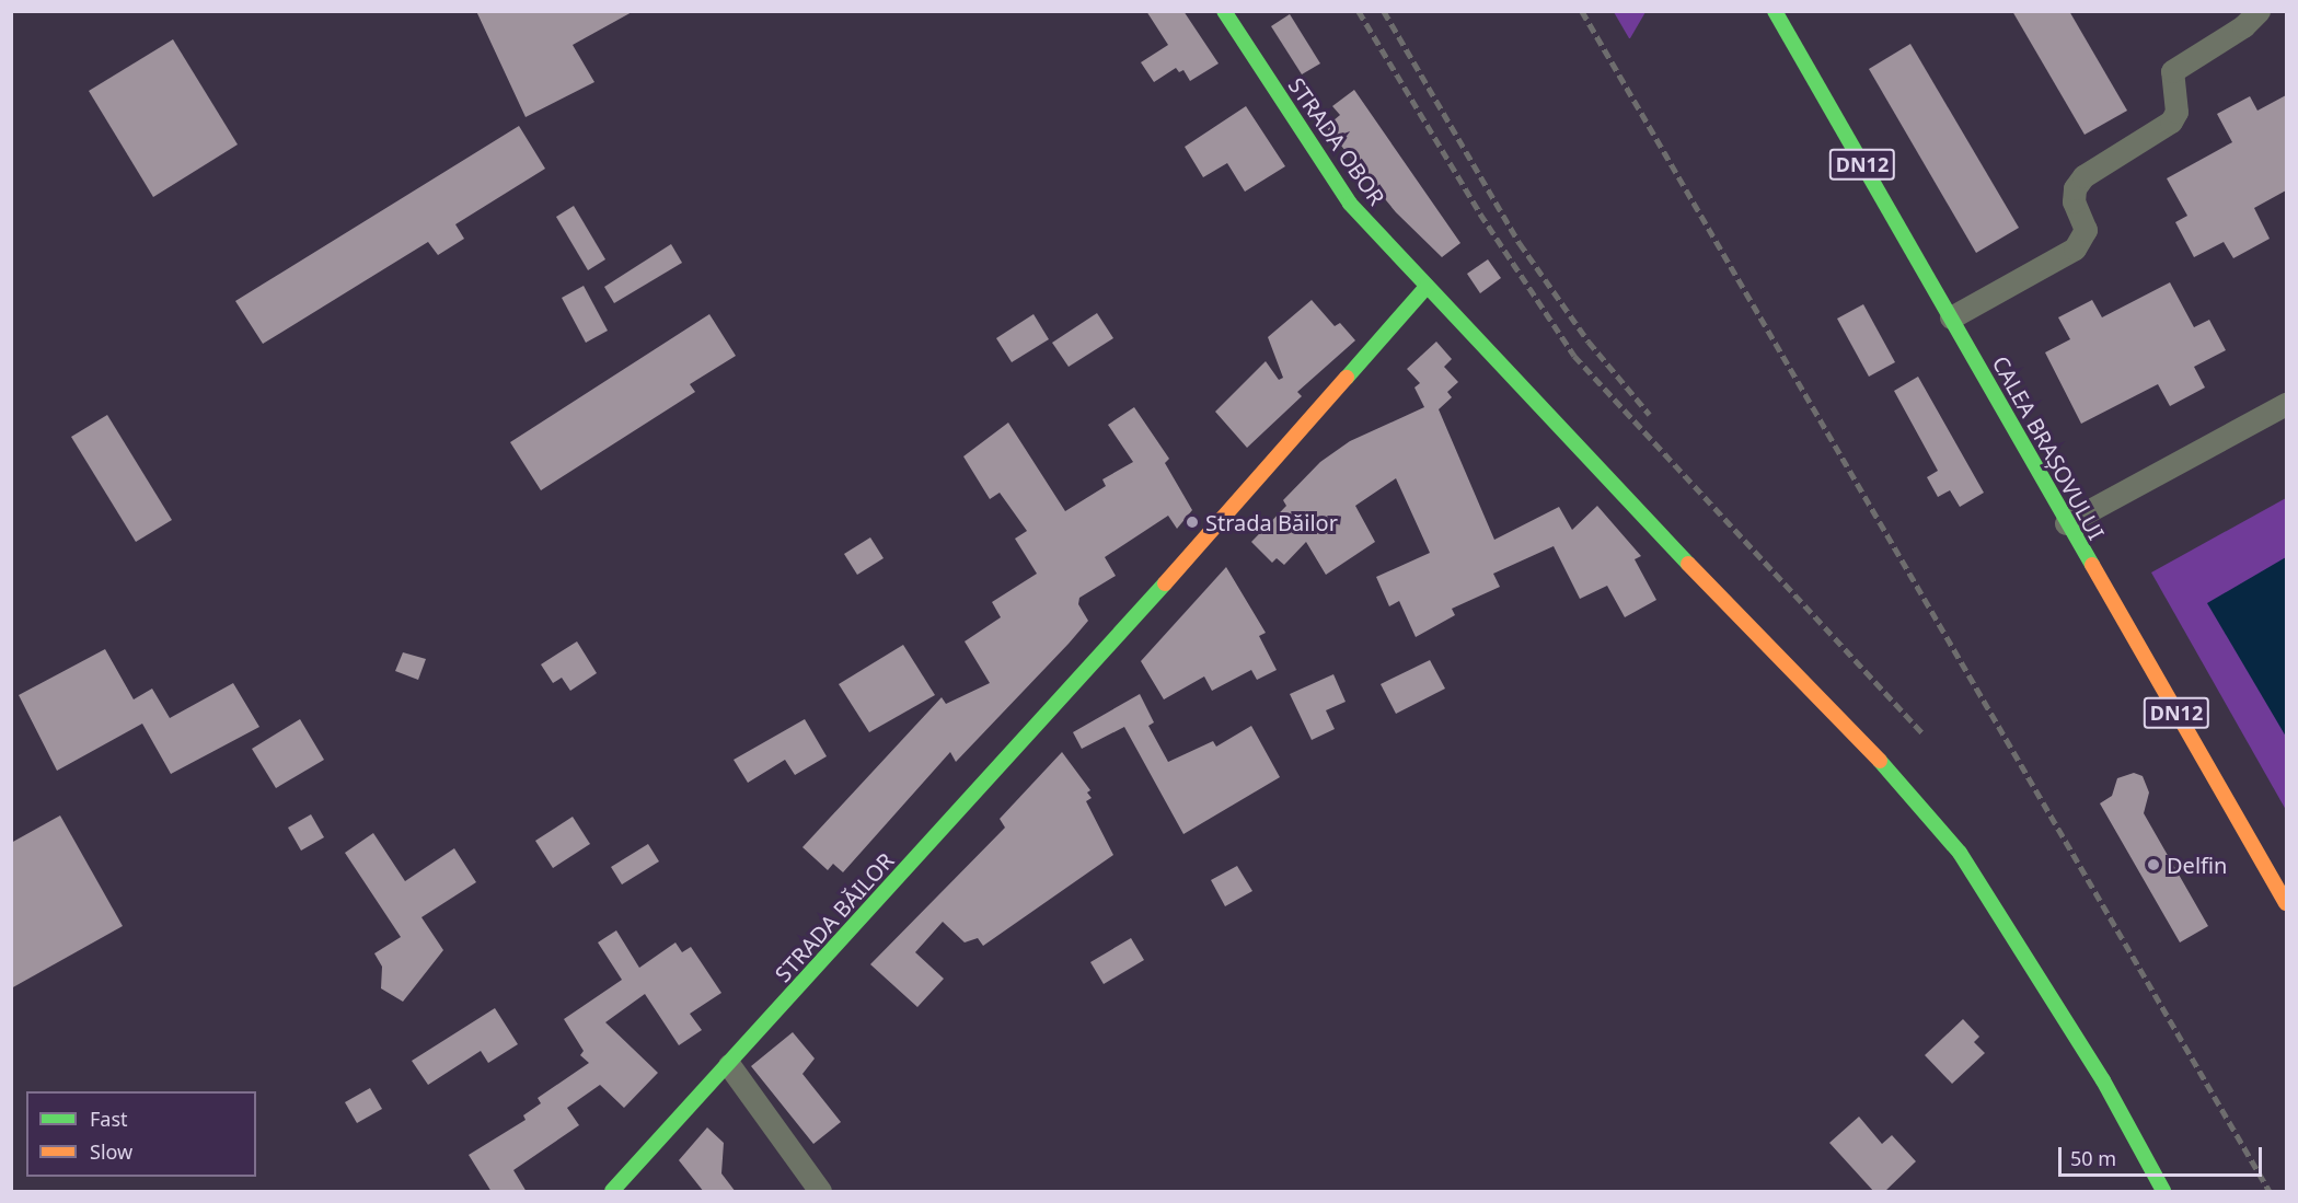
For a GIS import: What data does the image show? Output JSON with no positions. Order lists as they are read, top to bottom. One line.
{"streets":{"street":["STRADA OBOR","DN12","CALEA BRAȘOVULUI","STRADA BĂILOR"]},"crossings":[["STRADA OBOR","STRADA BĂILOR"]],"places":["Strada Băilor","Delfin"],"legend":["Fast","Slow"],"scale_bar":"50 m"}
